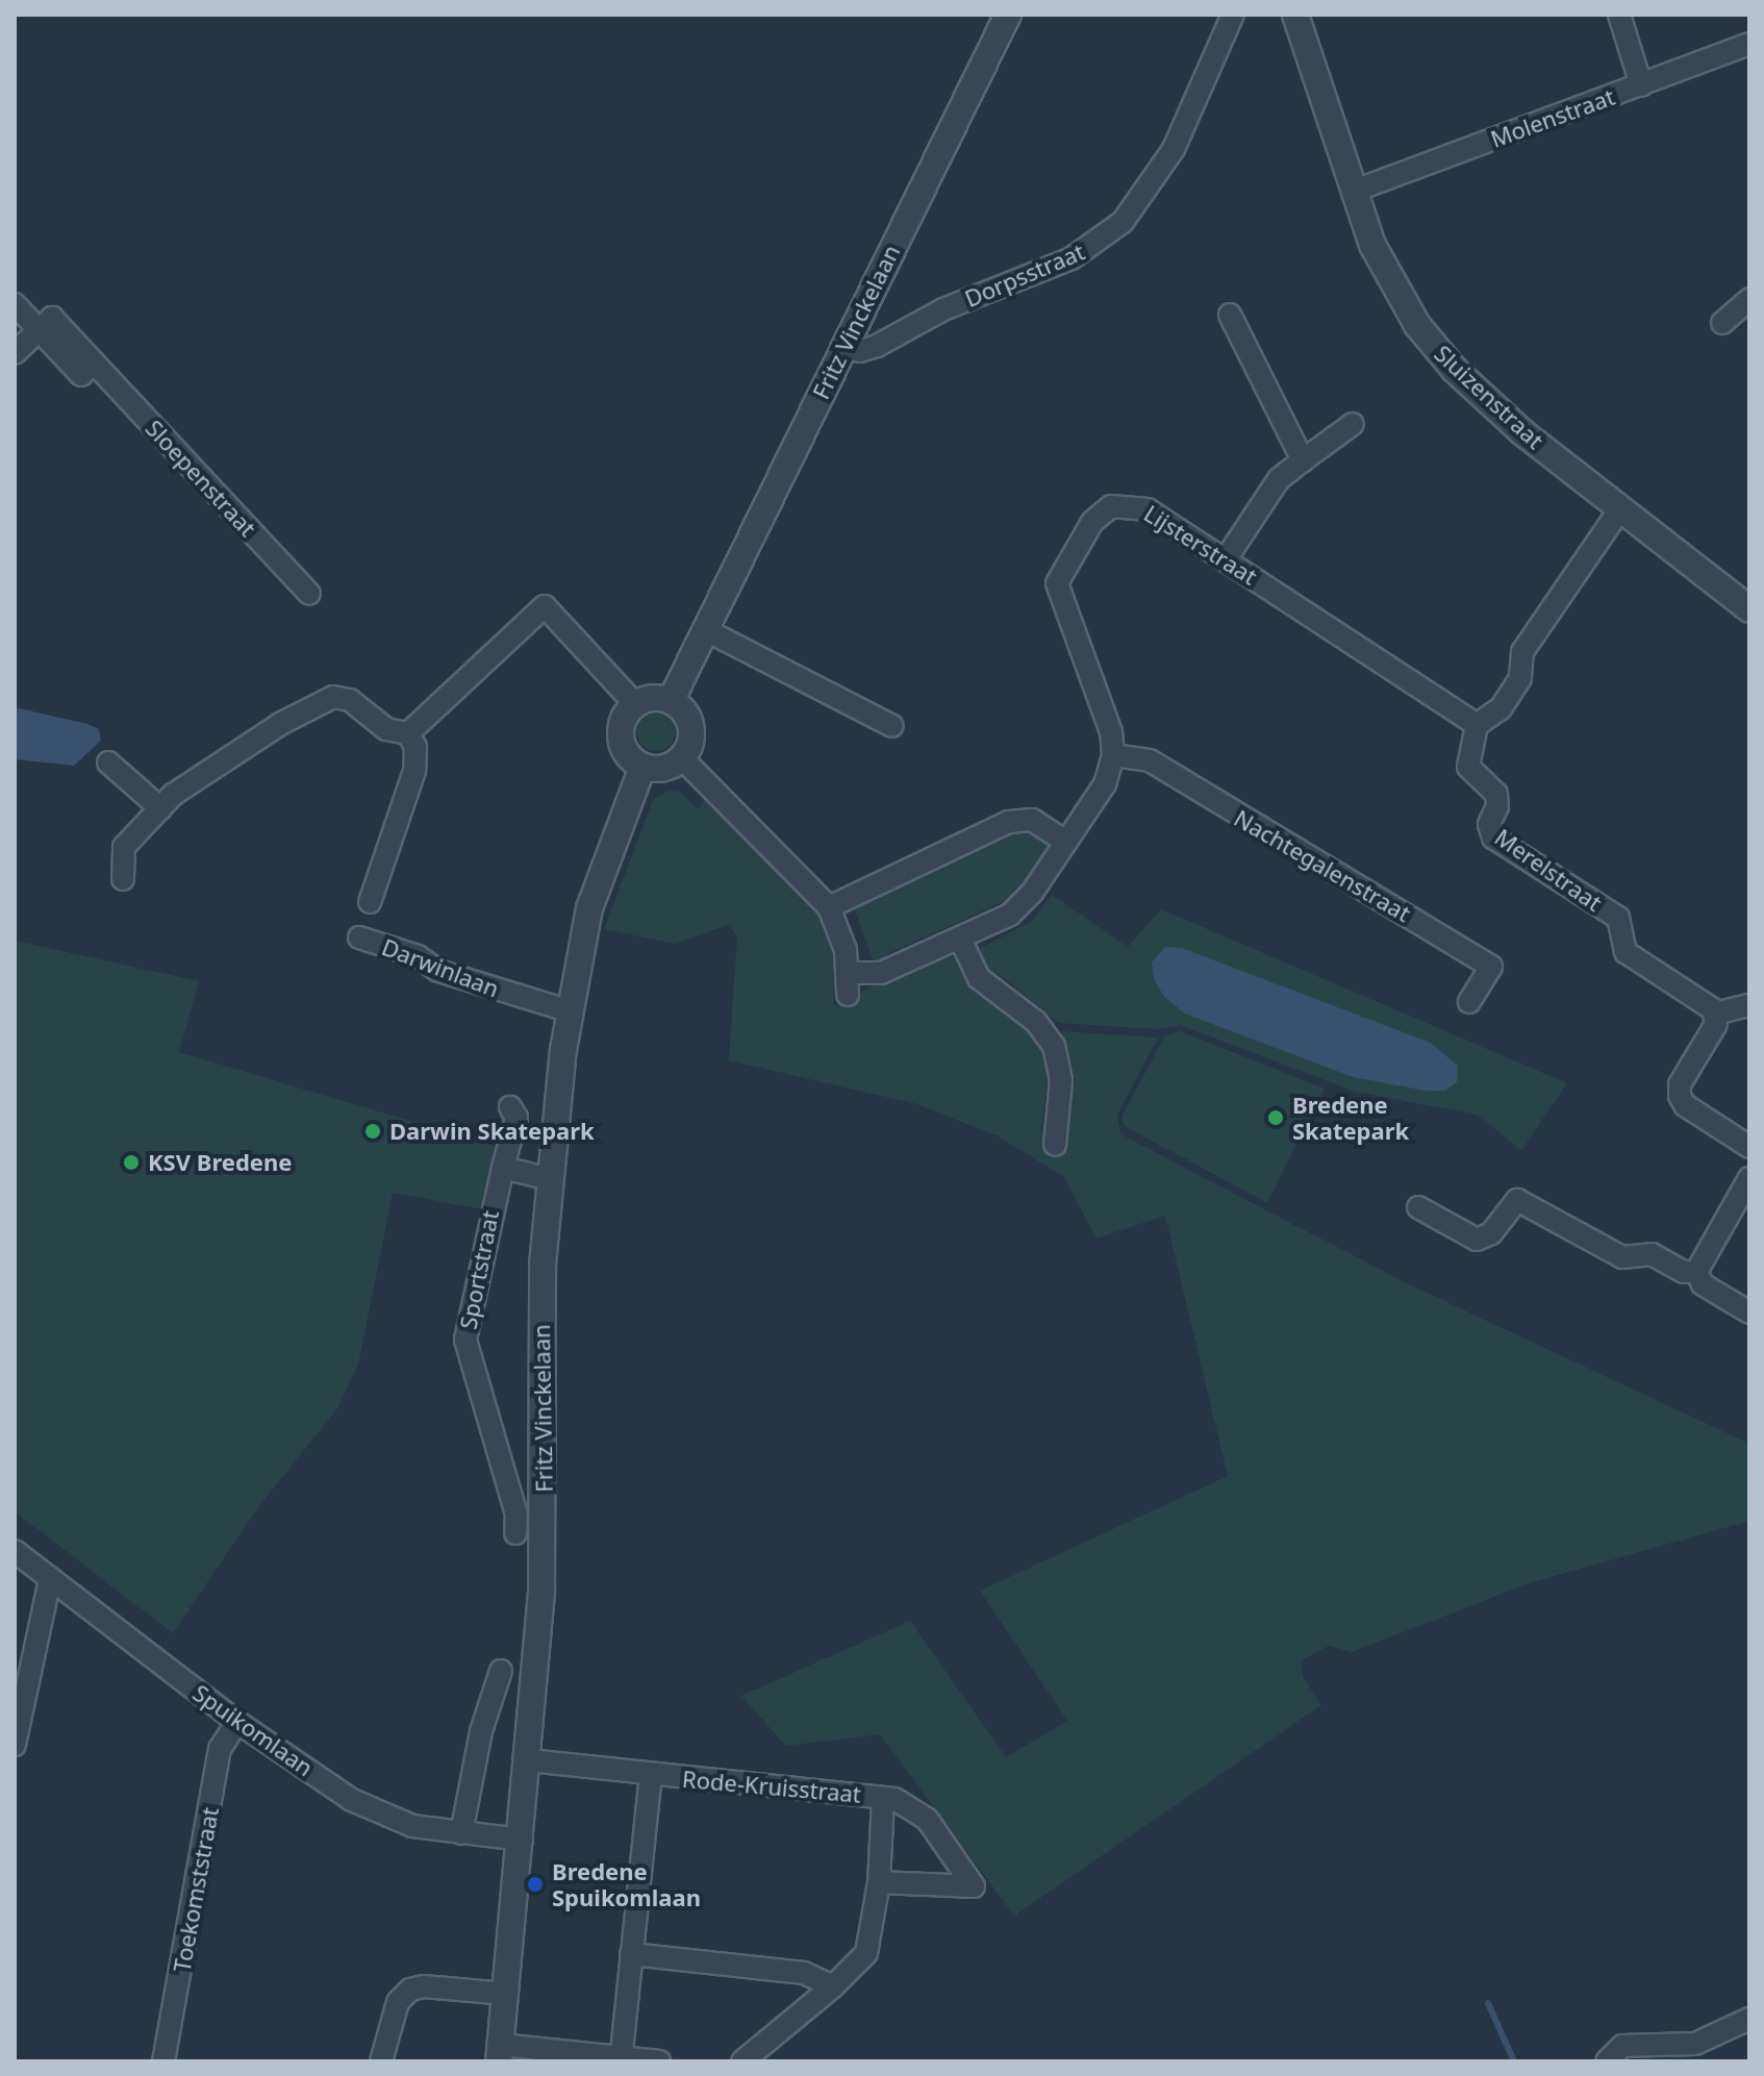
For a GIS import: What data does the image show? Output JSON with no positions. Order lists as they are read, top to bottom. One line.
{"streets":{"street":["Molenstraat","Dorpsstraat","Fritz Vinckelaan","Sluizenstraat","Sloepenstraat","Lijsterstraat","Nachtegalenstraat","Merelstraat","Darwinlaan","Sportstraat","Spuikomlaan","Rode-Kruisstraat","Toekomststraat"]},"crossings":[["Molenstraat","Sluizenstraat"],["Dorpsstraat","Fritz Vinckelaan"],["Fritz Vinckelaan","Darwinlaan"],["Fritz Vinckelaan","Sportstraat"],["Fritz Vinckelaan","Spuikomlaan"],["Fritz Vinckelaan","Rode-Kruisstraat"],["Lijsterstraat","Nachtegalenstraat"],["Lijsterstraat","Merelstraat"],["Spuikomlaan","Toekomststraat"]],"places":["Bredene Skatepark","Darwin Skatepark","KSV Bredene","Bredene Spuikomlaan"]}
